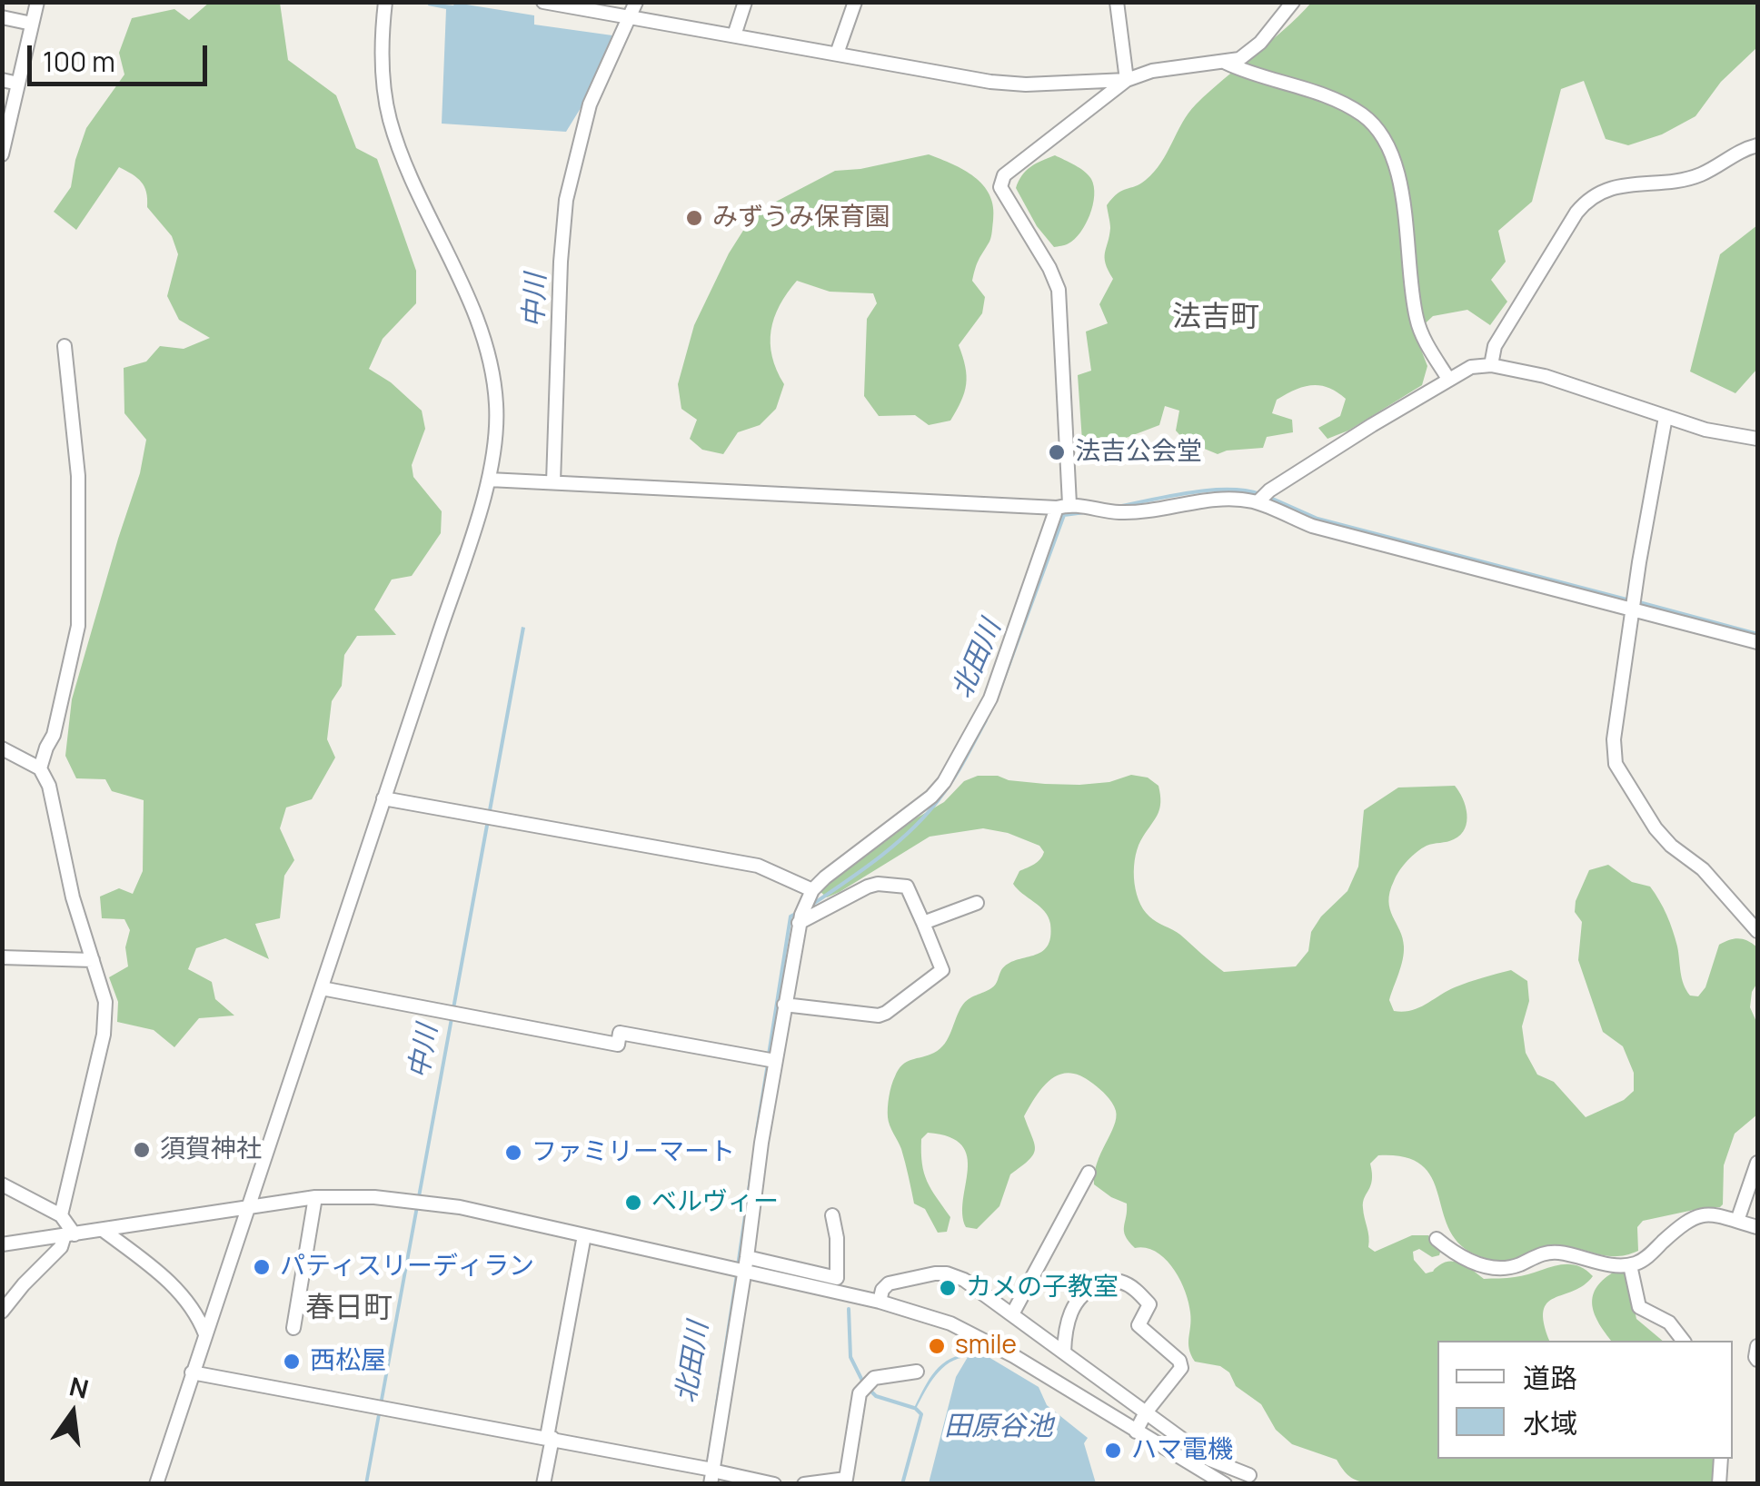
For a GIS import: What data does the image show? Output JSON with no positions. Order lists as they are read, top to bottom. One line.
{"districts":["法吉町","春日町"],"water":["中川","北田川","田原谷池"],"places":["みずうみ保育園","法吉公会堂","須賀神社","ファミリーマート","ベルヴィー","パティスリーディラン","カメの子教室","smile","西松屋","ハマ電機"],"legend":["道路","水域"],"scale_bar":"100 m","north":"top"}
